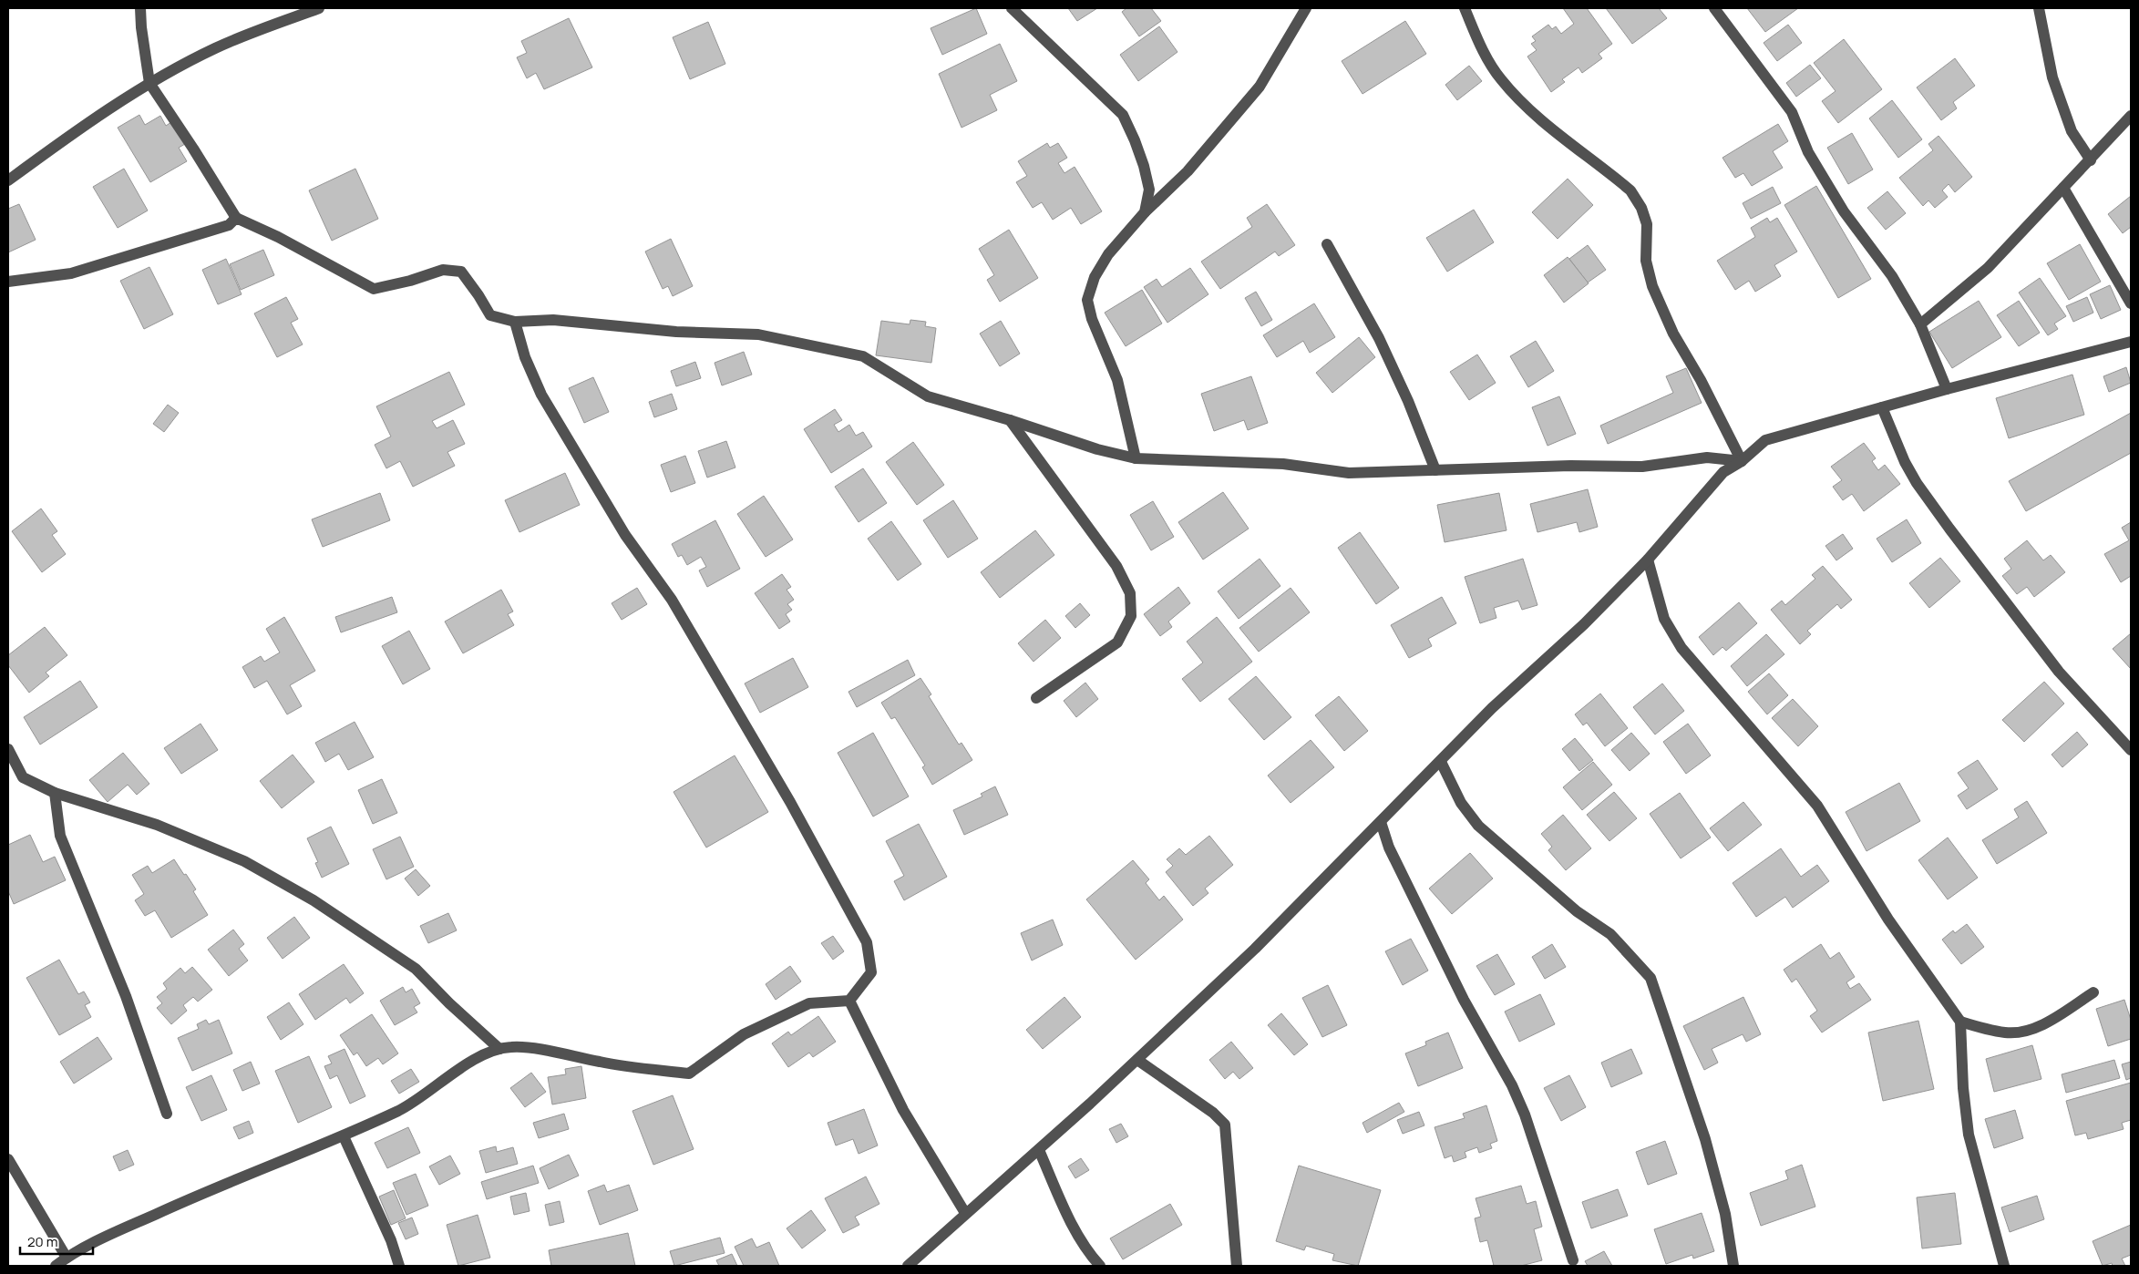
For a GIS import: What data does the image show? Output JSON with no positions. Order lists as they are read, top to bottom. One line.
{"scale_bar":"20 m"}
